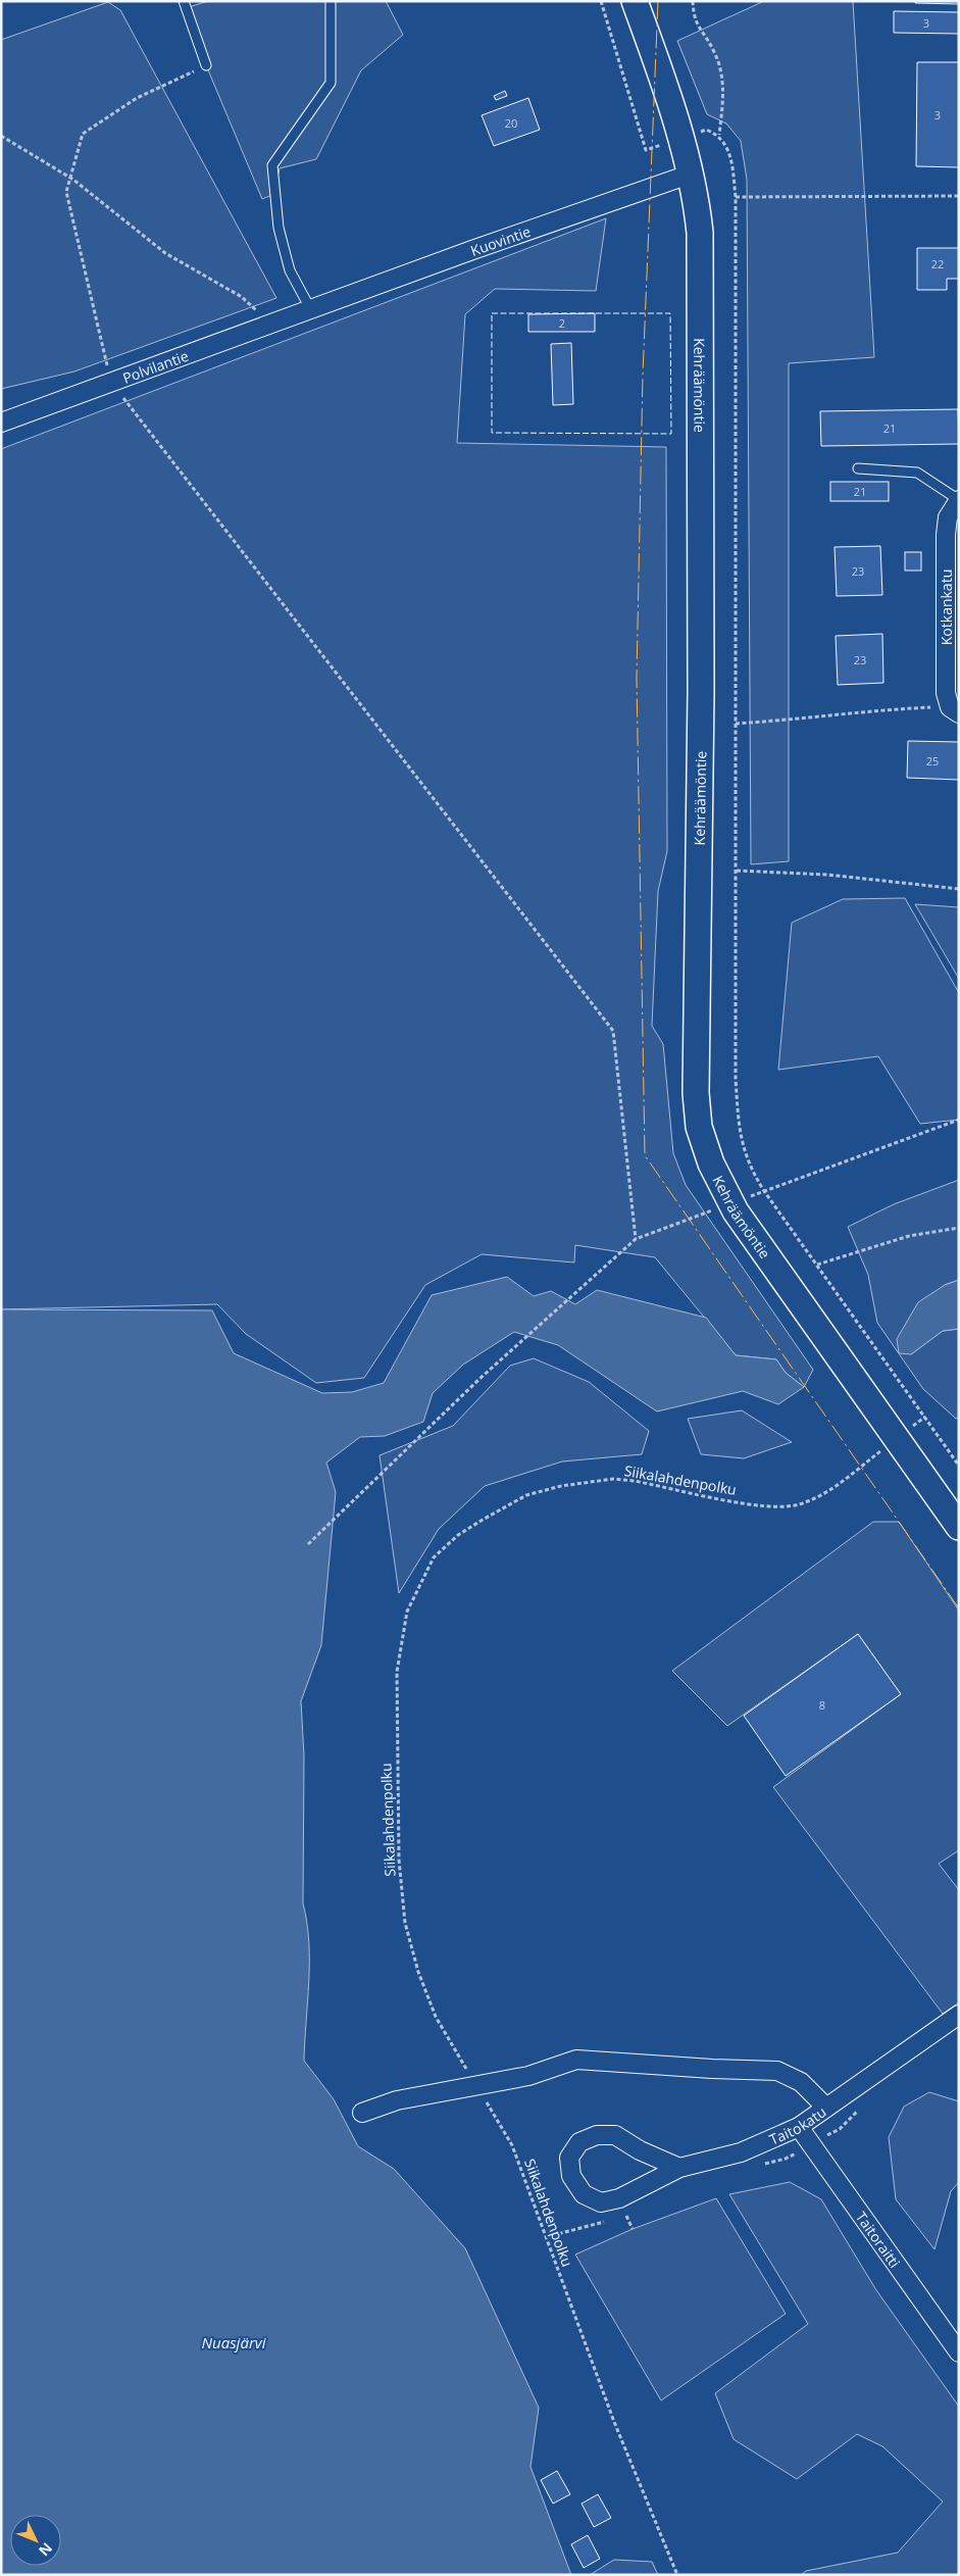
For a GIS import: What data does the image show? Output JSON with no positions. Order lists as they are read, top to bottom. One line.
{"streets":{"street":["Kuovintie","Polvilantie","Kehräämöntie","Kotkankatu","Taitokatu","Taitoraitti"],"path":["Siikalahdenpolku"]},"crossings":[["Kuovintie","Polvilantie"],["Kuovintie","Kehräämöntie"],["Kehräämöntie","Siikalahdenpolku"],["Taitokatu","Taitoraitti"]],"water":["Nuasjärvi"],"house_numbers":["3","3","20","22","2","21","21","23","23","25","8"],"north":"bottom right"}
